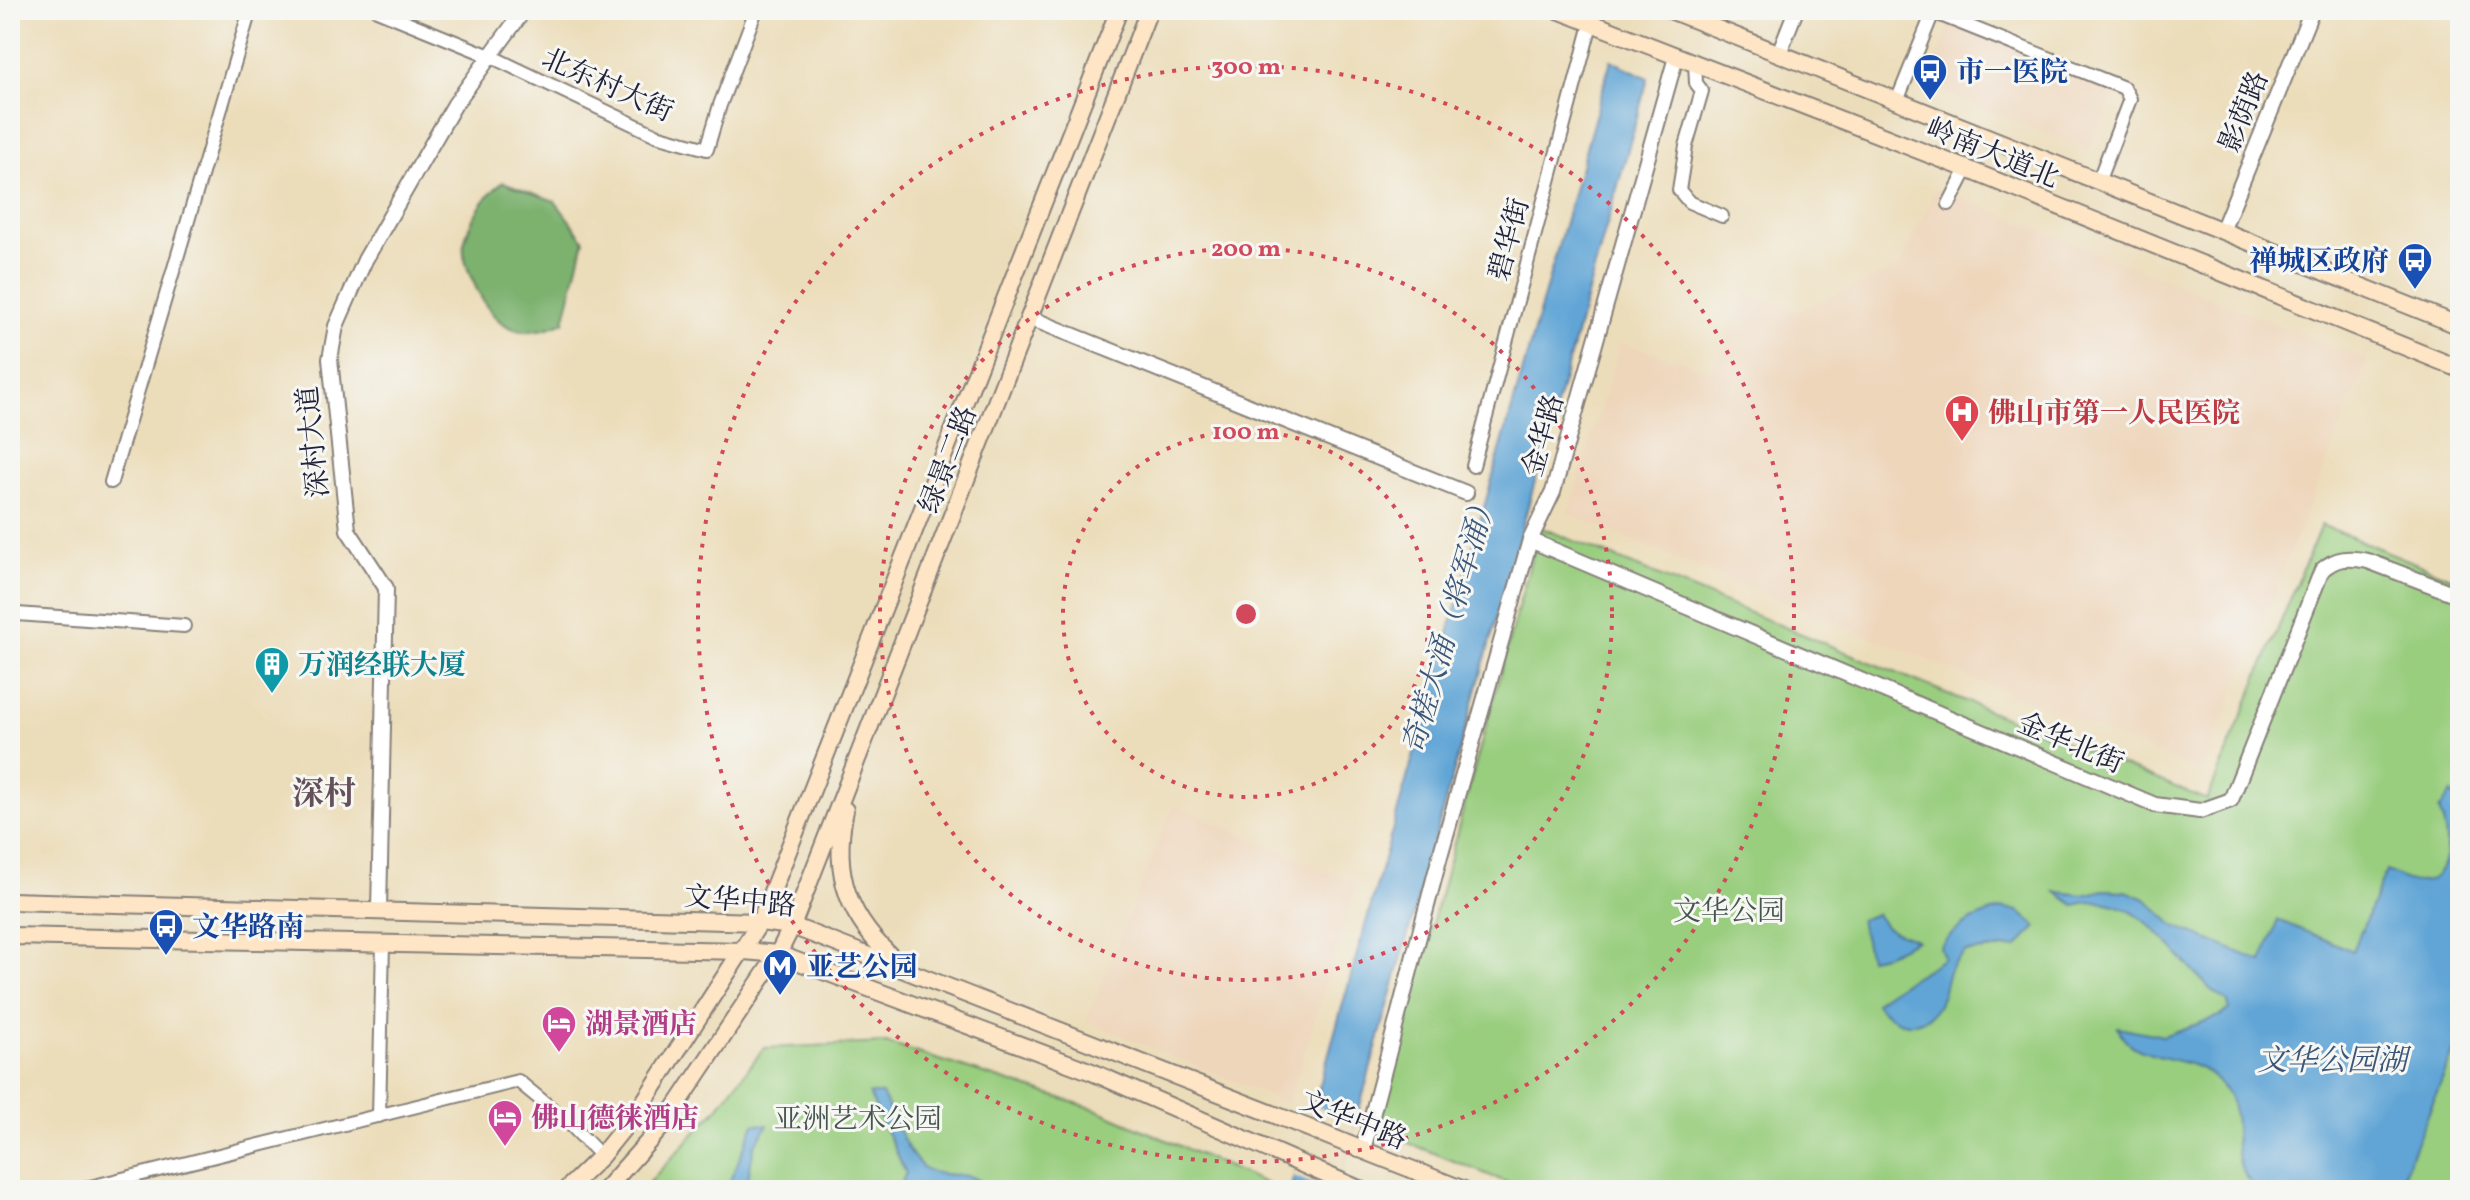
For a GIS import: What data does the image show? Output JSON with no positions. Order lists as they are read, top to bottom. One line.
{"streets":{"main road":["岭南大道北","绿景二路","文华中路"],"street":["北东村大街","影荫路","碧华街","金华路","深村大道","金华北街"]},"crossings":[["北东村大街","深村大道"],["影荫路","岭南大道北"],["岭南大道北","碧华街"],["岭南大道北","金华路"],["金华路","金华北街"],["金华路","文华中路"],["深村大道","文华中路"],["绿景二路","文华中路"]],"districts":["深村"],"water":["奇槎大涌（将军涌）","文华公园湖"],"parks":["文华公园","亚洲艺术公园"],"places":{"bus stop":["市一医院","禅城区政府","文华路南"],"hospital":["佛山市第一人民医院"],"building":["万润经联大厦"],"metro station":["亚艺公园"],"hotel":["湖景酒店","佛山德徕酒店"]},"rings":["300 m","200 m","100 m"]}
